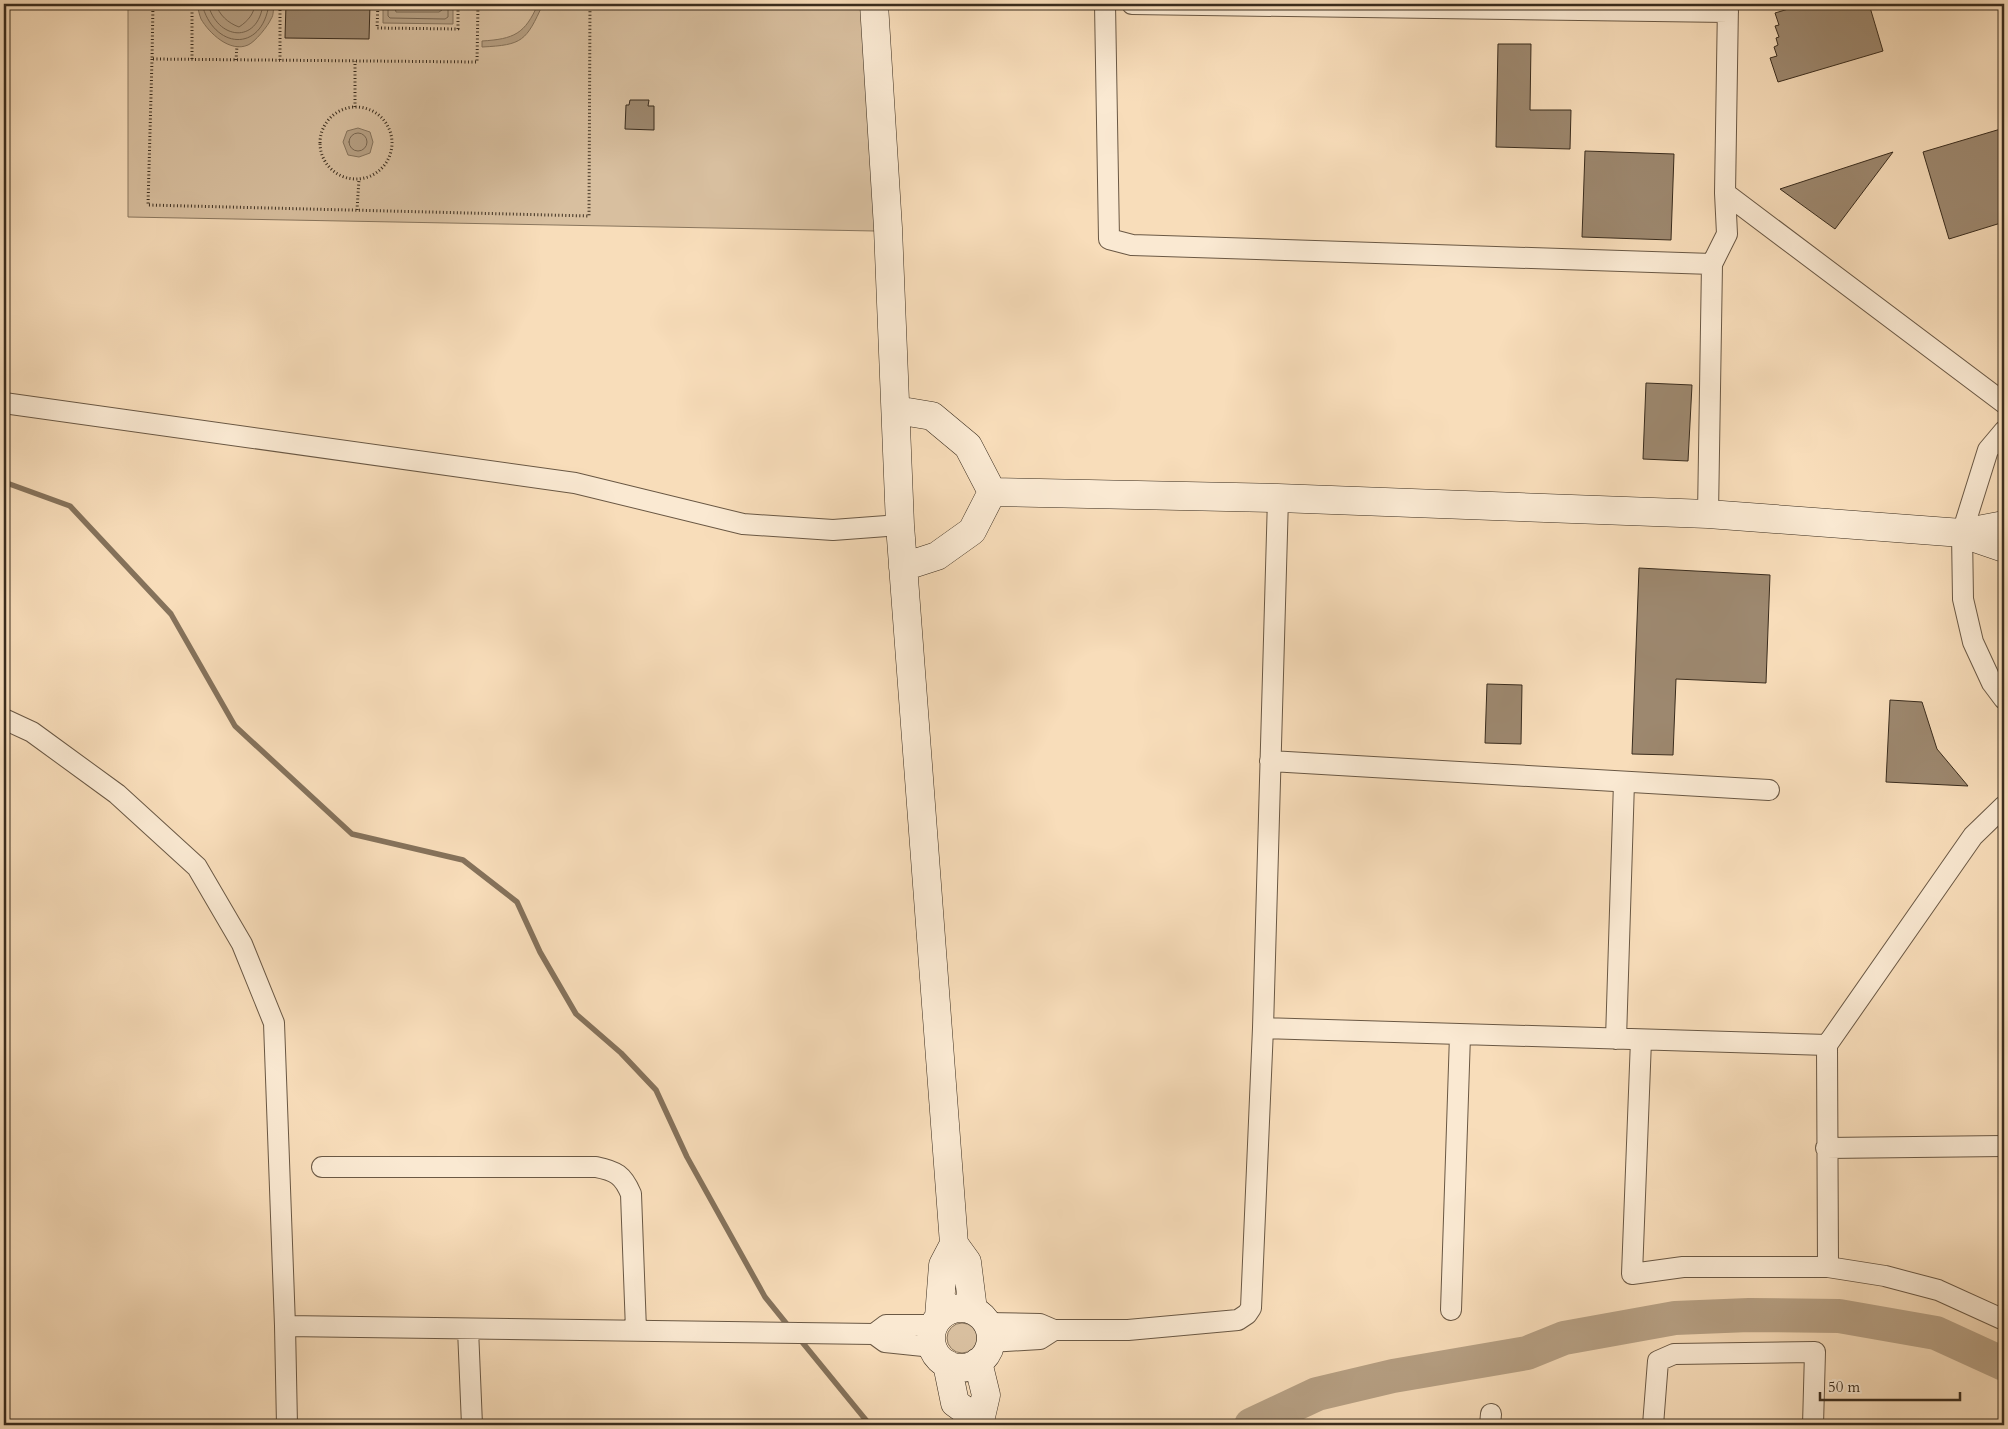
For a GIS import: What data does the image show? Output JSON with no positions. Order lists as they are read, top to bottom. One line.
{"scale_bar":"50 m"}
